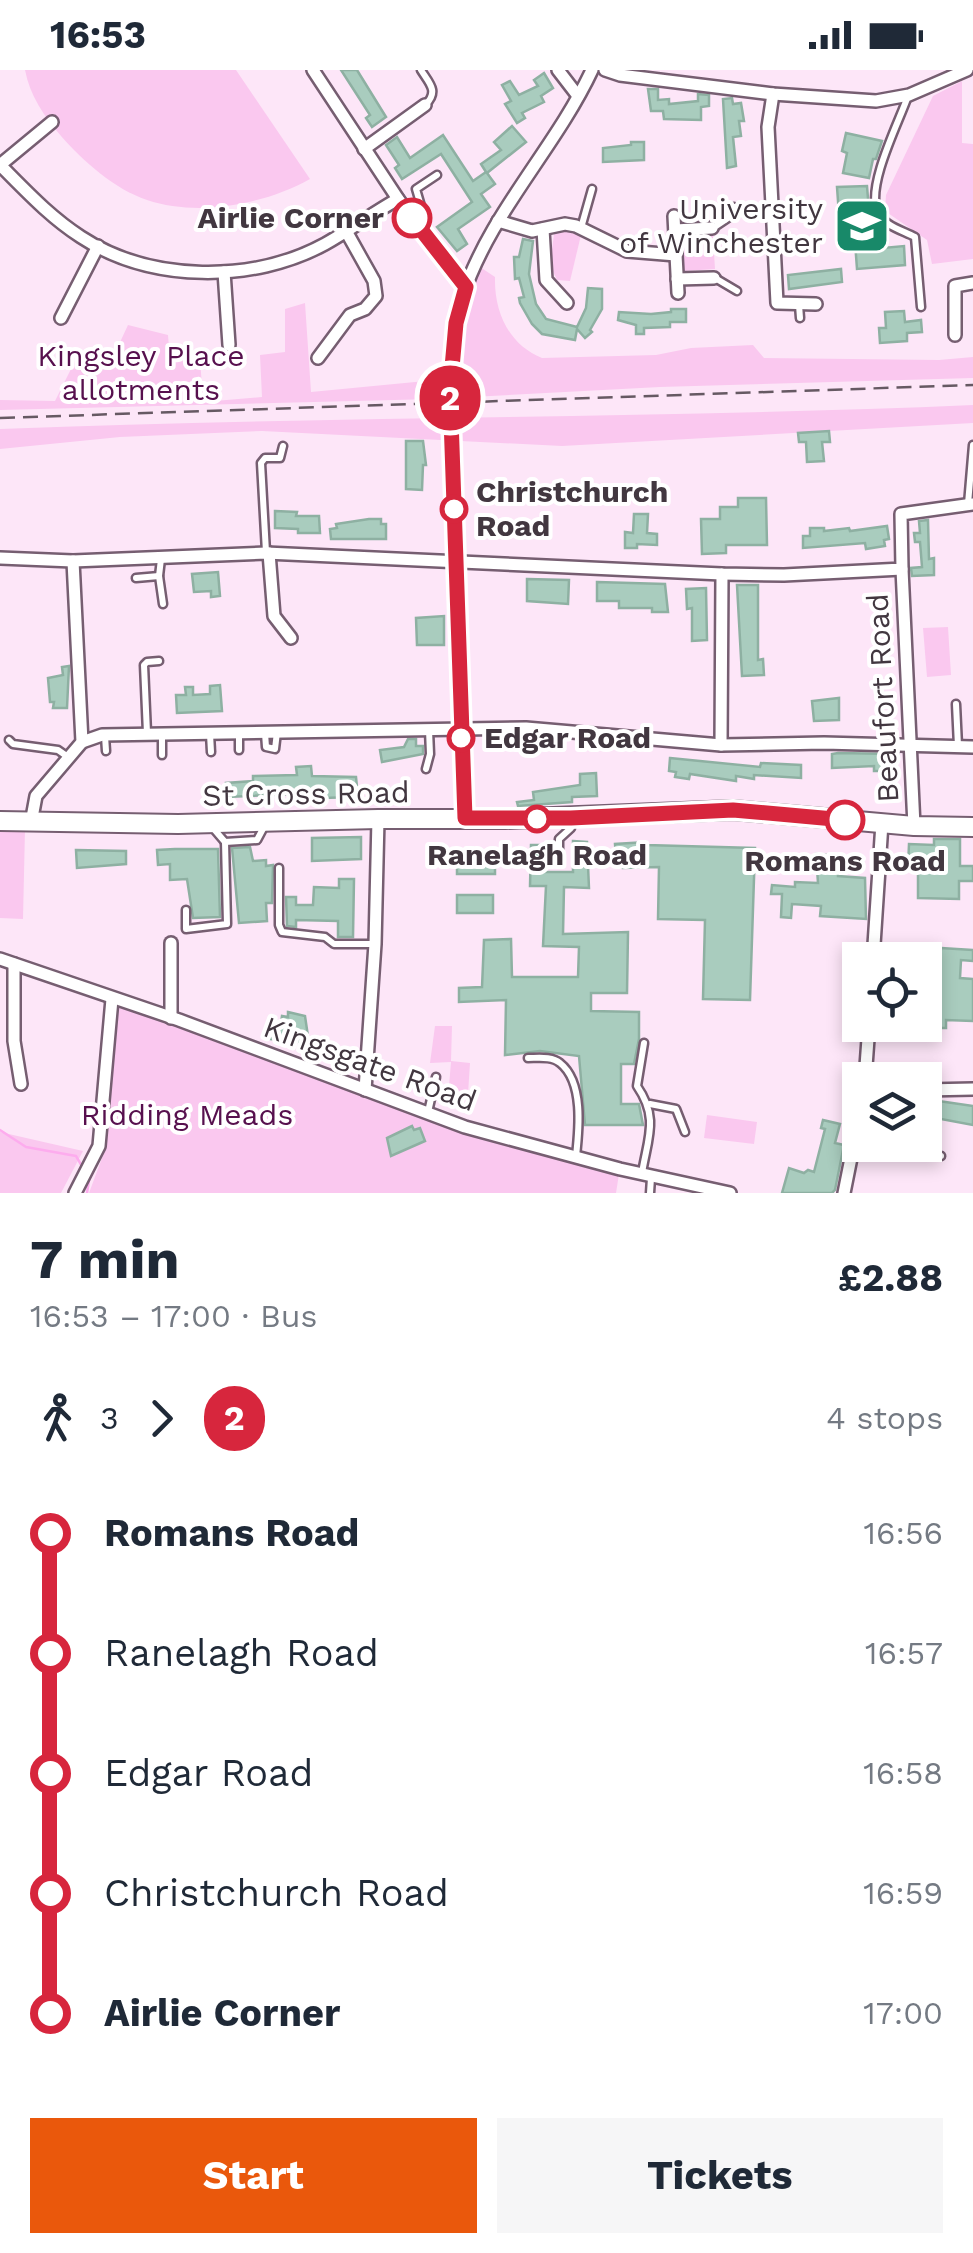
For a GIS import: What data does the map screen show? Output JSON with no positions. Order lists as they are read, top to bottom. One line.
{"streets":{"main road":["St Cross Road"],"street":["Beaufort Road","Kingsgate Road"]},"crossings":[["Beaufort Road","St Cross Road"]],"parks":["Kingsley Place allotments","Ridding Meads"],"places":{"other":["Airlie Corner","Christchurch Road","Edgar Road","Ranelagh Road","Romans Road"],"school or university":["University of Winchester"]},"lines":["bus line 2"],"page":{"status":"16:53","on_map":"2","heading":["7 min","16:53 – 17:00 · Bus","£2.88"],"legs":["3","2","4 stops"],"list":[{"name":"Romans Road","value":"16:56"},{"name":"Ranelagh Road","value":"16:57"},{"name":"Edgar Road","value":"16:58"},{"name":"Christchurch Road","value":"16:59"},{"name":"Airlie Corner","value":"17:00"}],"buttons":["Start","Tickets"]}}
